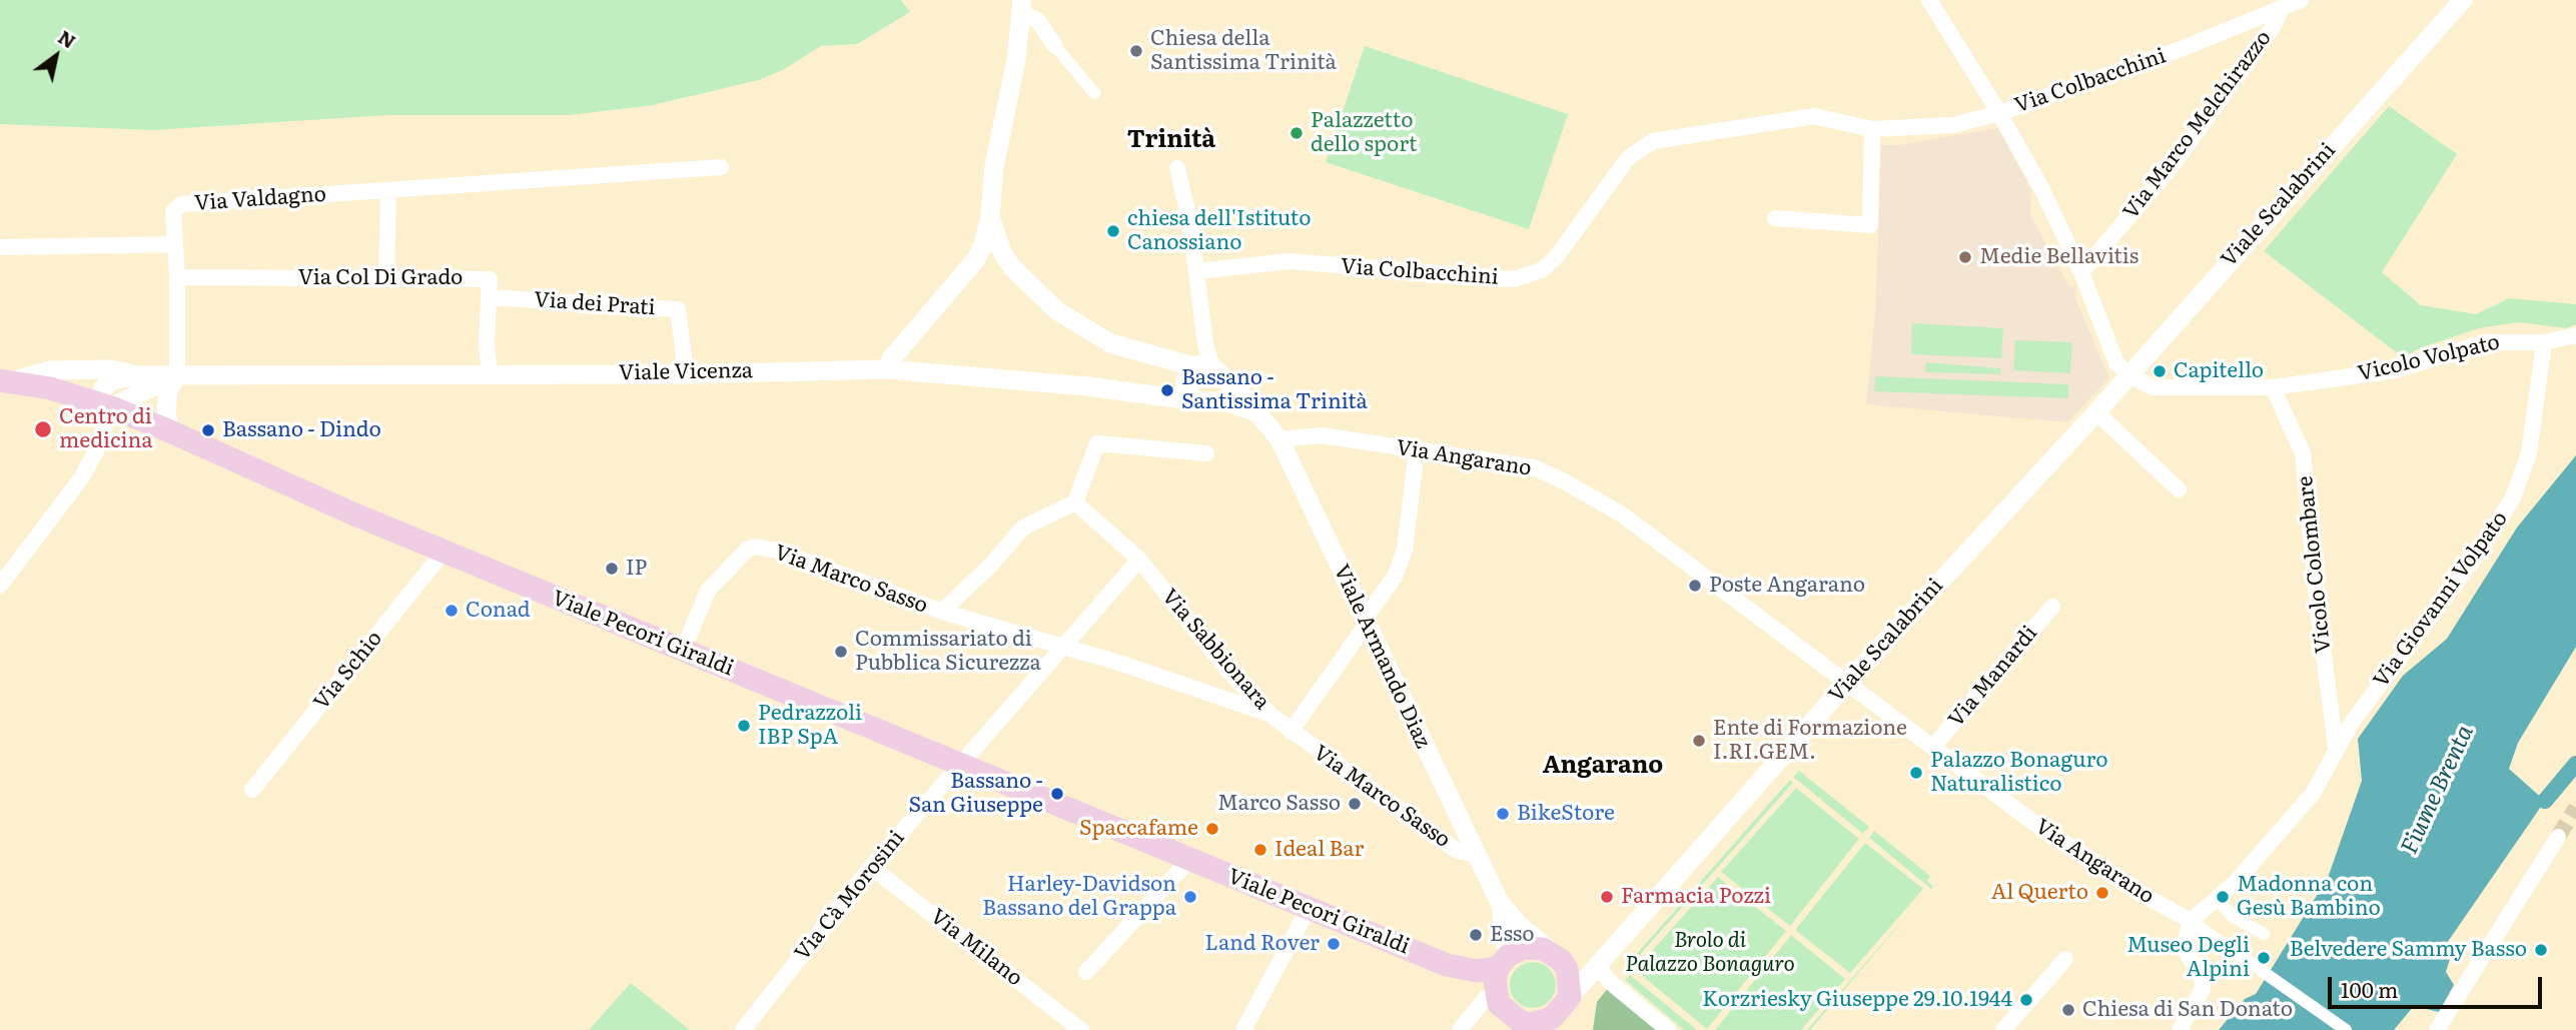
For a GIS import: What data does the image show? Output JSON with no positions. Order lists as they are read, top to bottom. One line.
{"streets":{"main road":["Viale Pecori Giraldi","Viale Armando Diaz"],"street":["Via Colbacchini","Via Marco Melchirazzo","Via Valdagno","Viale Scalabrini","Via Col Di Grado","Via dei Prati","Vicolo Volpato","Viale Vicenza","Via Angarano","Vicolo Colombare","Via Marco Sasso","Via Giovanni Volpato","Via Sabbionara","Via Schio","Via Manardi","Via Cà Morosini","Via Milano"]},"crossings":[["Via Colbacchini","Via Marco Melchirazzo"],["Via Valdagno","Via Col Di Grado"],["Via Valdagno","Viale Vicenza"],["Viale Scalabrini","Vicolo Volpato"],["Viale Scalabrini","Via Angarano"],["Viale Scalabrini","Viale Pecori Giraldi"],["Viale Scalabrini","Viale Armando Diaz"],["Via Col Di Grado","Via dei Prati"],["Via Col Di Grado","Viale Vicenza"],["Via dei Prati","Viale Vicenza"],["Vicolo Volpato","Vicolo Colombare"],["Vicolo Volpato","Via Giovanni Volpato"],["Via Angarano","Via Giovanni Volpato"],["Via Angarano","Viale Armando Diaz"],["Via Angarano","Via Manardi"],["Vicolo Colombare","Via Giovanni Volpato"],["Via Marco Sasso","Viale Pecori Giraldi"],["Via Marco Sasso","Via Sabbionara"],["Via Marco Sasso","Viale Armando Diaz"],["Viale Pecori Giraldi","Viale Armando Diaz"],["Viale Pecori Giraldi","Via Schio"],["Viale Pecori Giraldi","Via Cà Morosini"],["Via Cà Morosini","Via Milano"]],"districts":["Trinità","Angarano"],"water":["Fiume Brenta"],"parks":["Brolo di Palazzo Bonaguro"],"places":["Chiesa della Santissima Trinità","Palazzetto dello sport","chiesa dell'Istituto Canossiano","Medie Bellavitis","Capitello","Bassano - Santissima Trinità","Centro di medicina","Bassano - Dindo","IP","Poste Angarano","Conad","Commissariato di Pubblica Sicurezza","Pedrazzoli IBP SpA","Ente di Formazione I.RI.GEM.","Palazzo Bonaguro Naturalistico","Bassano - San Giuseppe","Marco Sasso","BikeStore","Spaccafame","Ideal Bar","Al Querto","Harley-Davidson Bassano del Grappa","Farmacia Pozzi","Madonna con Gesù Bambino","Esso","Land Rover","Belvedere Sammy Basso","Museo Degli Alpini","Korzriesky Giuseppe 29.10.1944","Chiesa di San Donato"],"scale_bar":"100 m","north":"top right"}
